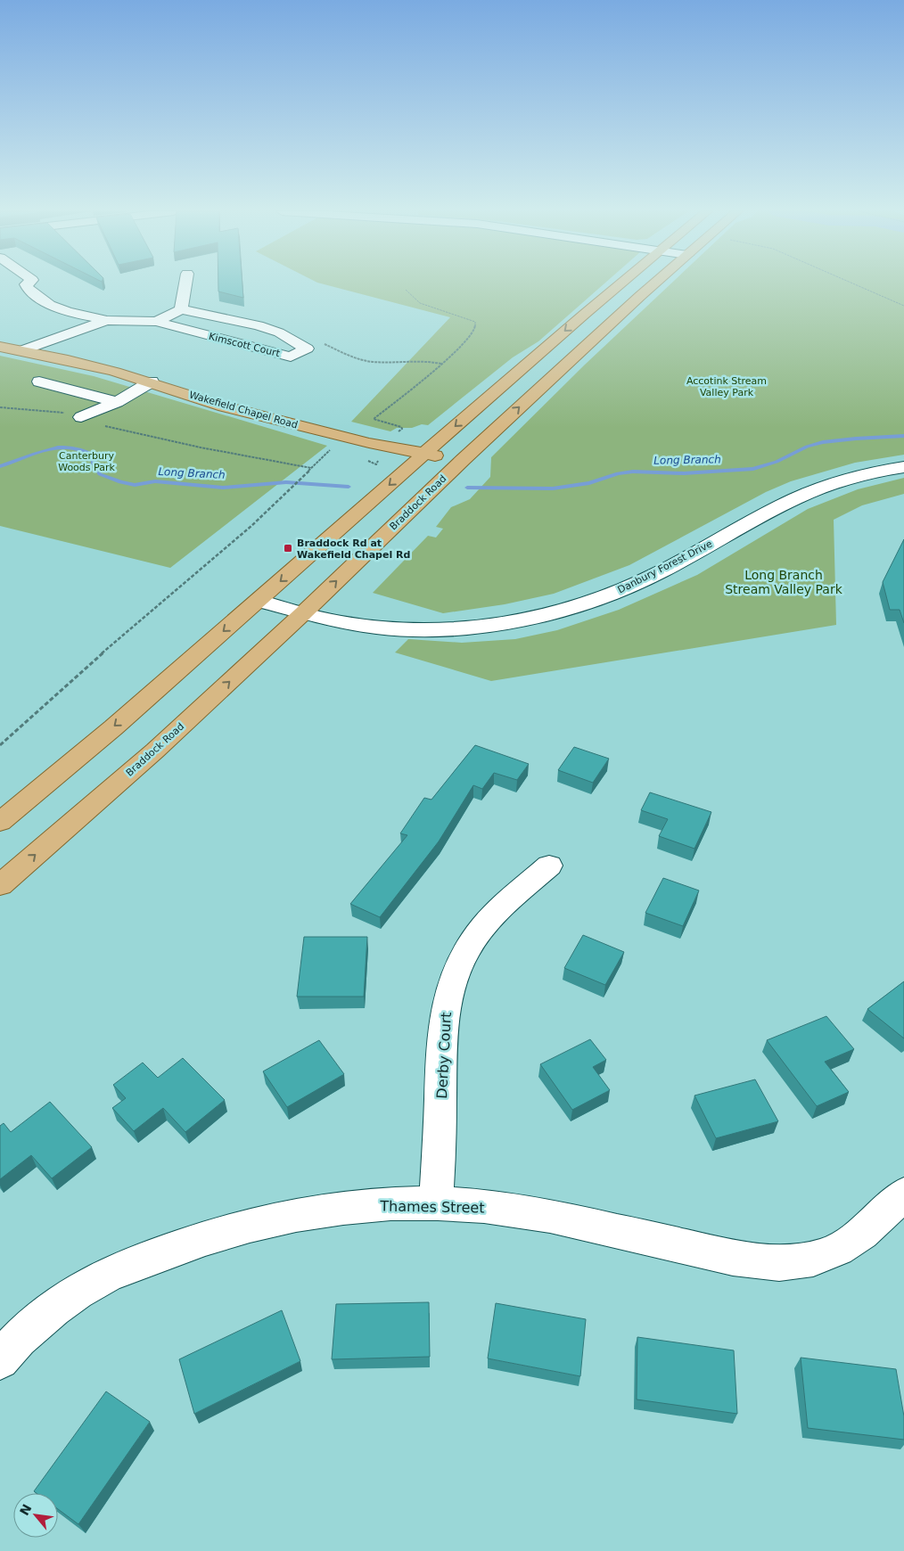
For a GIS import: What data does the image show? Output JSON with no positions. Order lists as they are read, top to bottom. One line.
{"streets":{"main road":["Wakefield Chapel Road","Braddock Road"],"street":["Kimscott Court","Danbury Forest Drive","Derby Court","Thames Street"]},"crossings":[["Wakefield Chapel Road","Braddock Road"],["Braddock Road","Danbury Forest Drive"],["Derby Court","Thames Street"]],"water":["Long Branch"],"parks":["Accotink Stream Valley Park","Canterbury Woods Park","Long Branch Stream Valley Park"],"places":{"transit":["Braddock Rd at Wakefield Chapel Rd"]},"north":"top left"}
